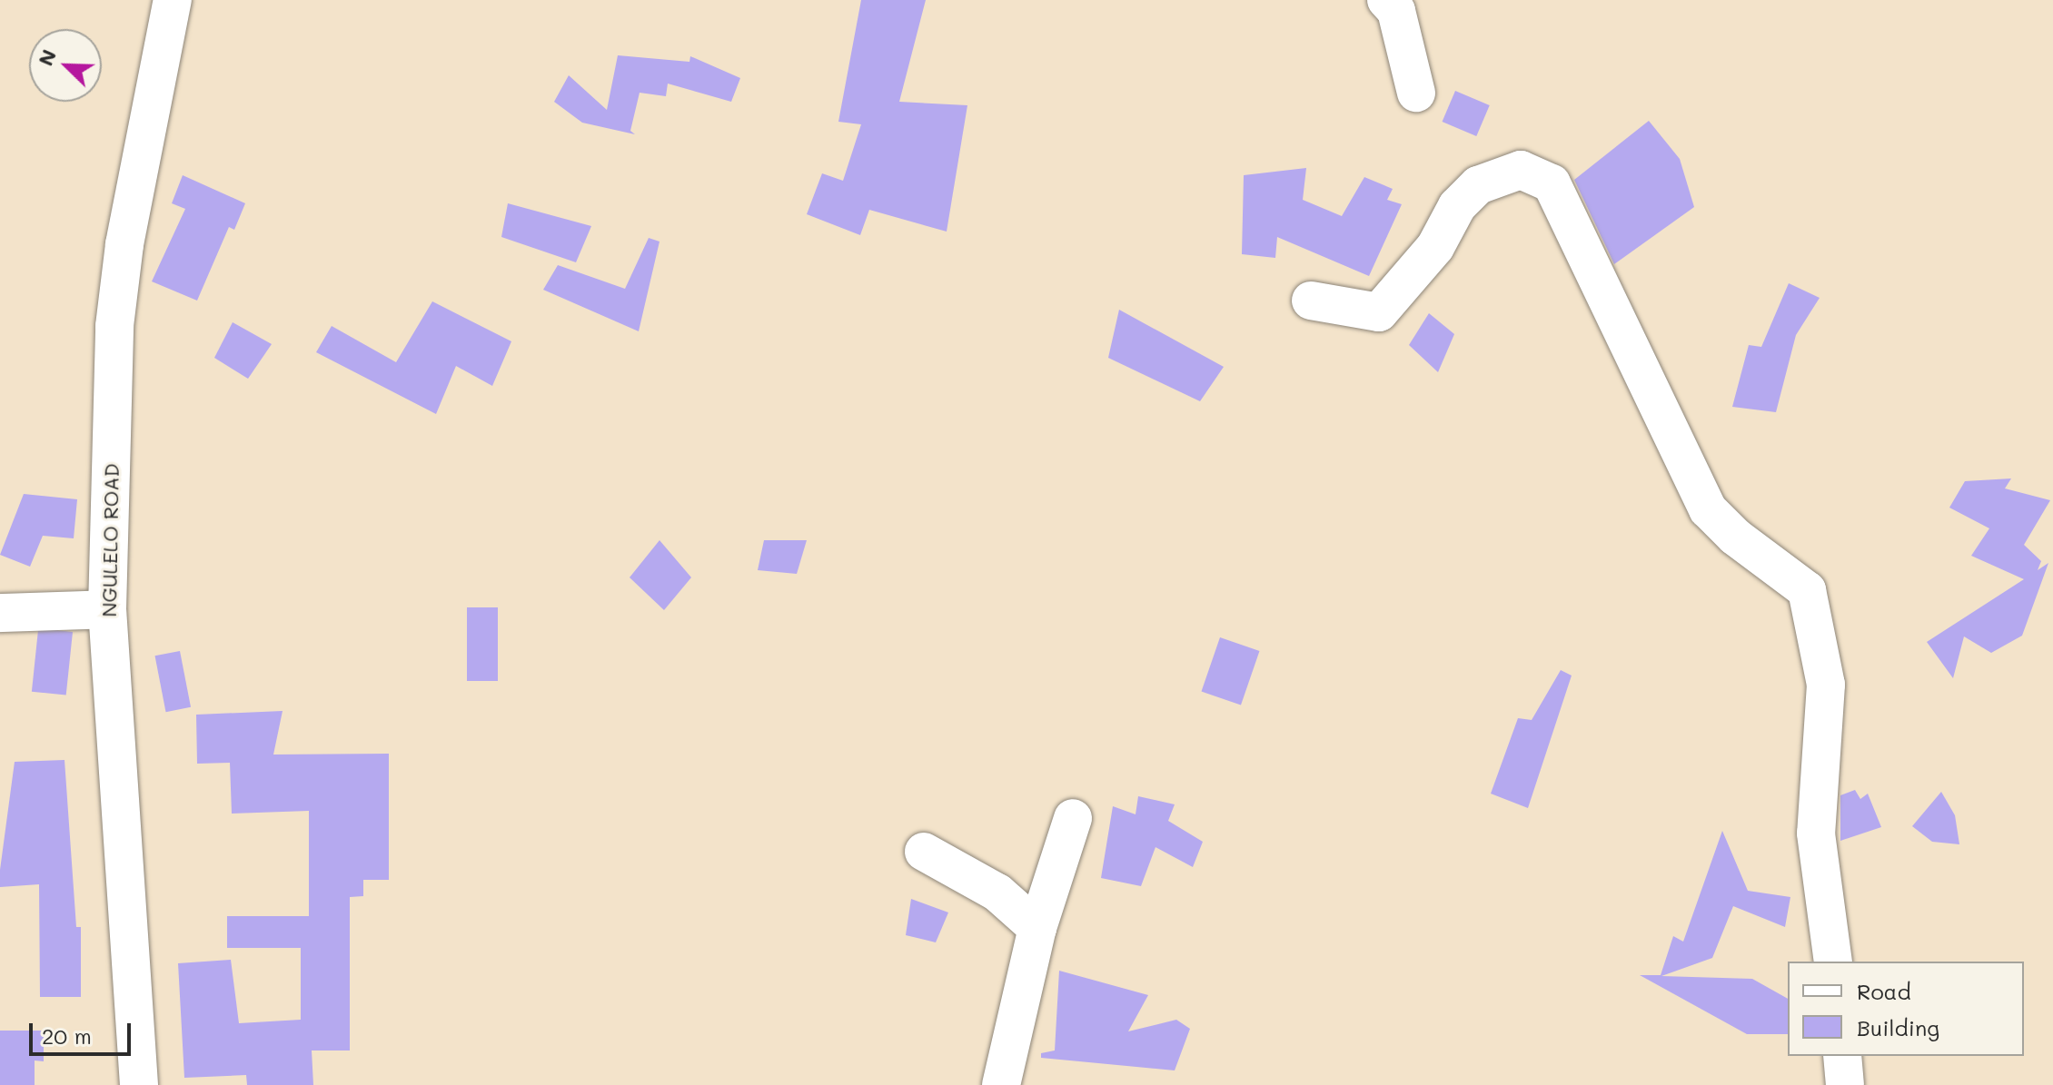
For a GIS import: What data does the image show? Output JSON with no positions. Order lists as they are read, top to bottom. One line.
{"streets":{"street":["NGULELO ROAD"]},"legend":["Road","Building"],"scale_bar":"20 m","north":"top left"}
